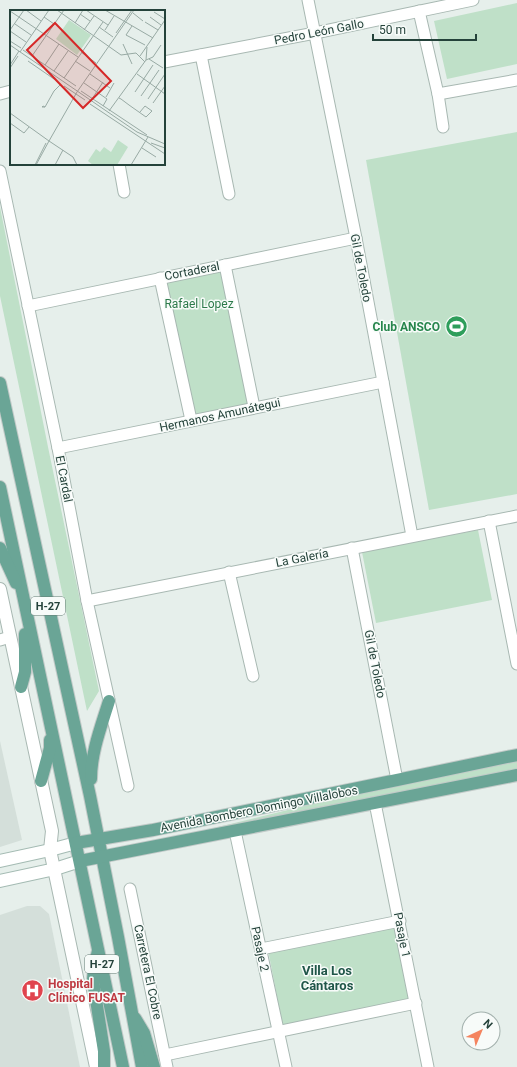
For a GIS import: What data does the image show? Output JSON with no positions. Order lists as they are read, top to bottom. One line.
{"streets":{"main road":["H-27","Avenida Bombero Domingo Villalobos"],"street":["Pedro León Gallo","Gil de Toledo","Cortaderal","Hermanos Amunátegui","El Cardal","La Galería","Pasaje 1","Pasaje 2","Carretera El Cobre"]},"crossings":[["Pedro León Gallo","Gil de Toledo"],["Gil de Toledo","Cortaderal"],["Gil de Toledo","Hermanos Amunátegui"],["Gil de Toledo","La Galería"],["Gil de Toledo","Avenida Bombero Domingo Villalobos"],["Cortaderal","El Cardal"],["Hermanos Amunátegui","El Cardal"],["El Cardal","La Galería"],["H-27","Avenida Bombero Domingo Villalobos"],["Avenida Bombero Domingo Villalobos","Pasaje 1"],["Avenida Bombero Domingo Villalobos","Pasaje 2"]],"districts":["Villa Los Cántaros"],"parks":["Rafael Lopez"],"places":{"sports":["Club ANSCO"],"hospital":["Hospital Clínico FUSAT"]},"scale_bar":"50 m","north":"top right"}
